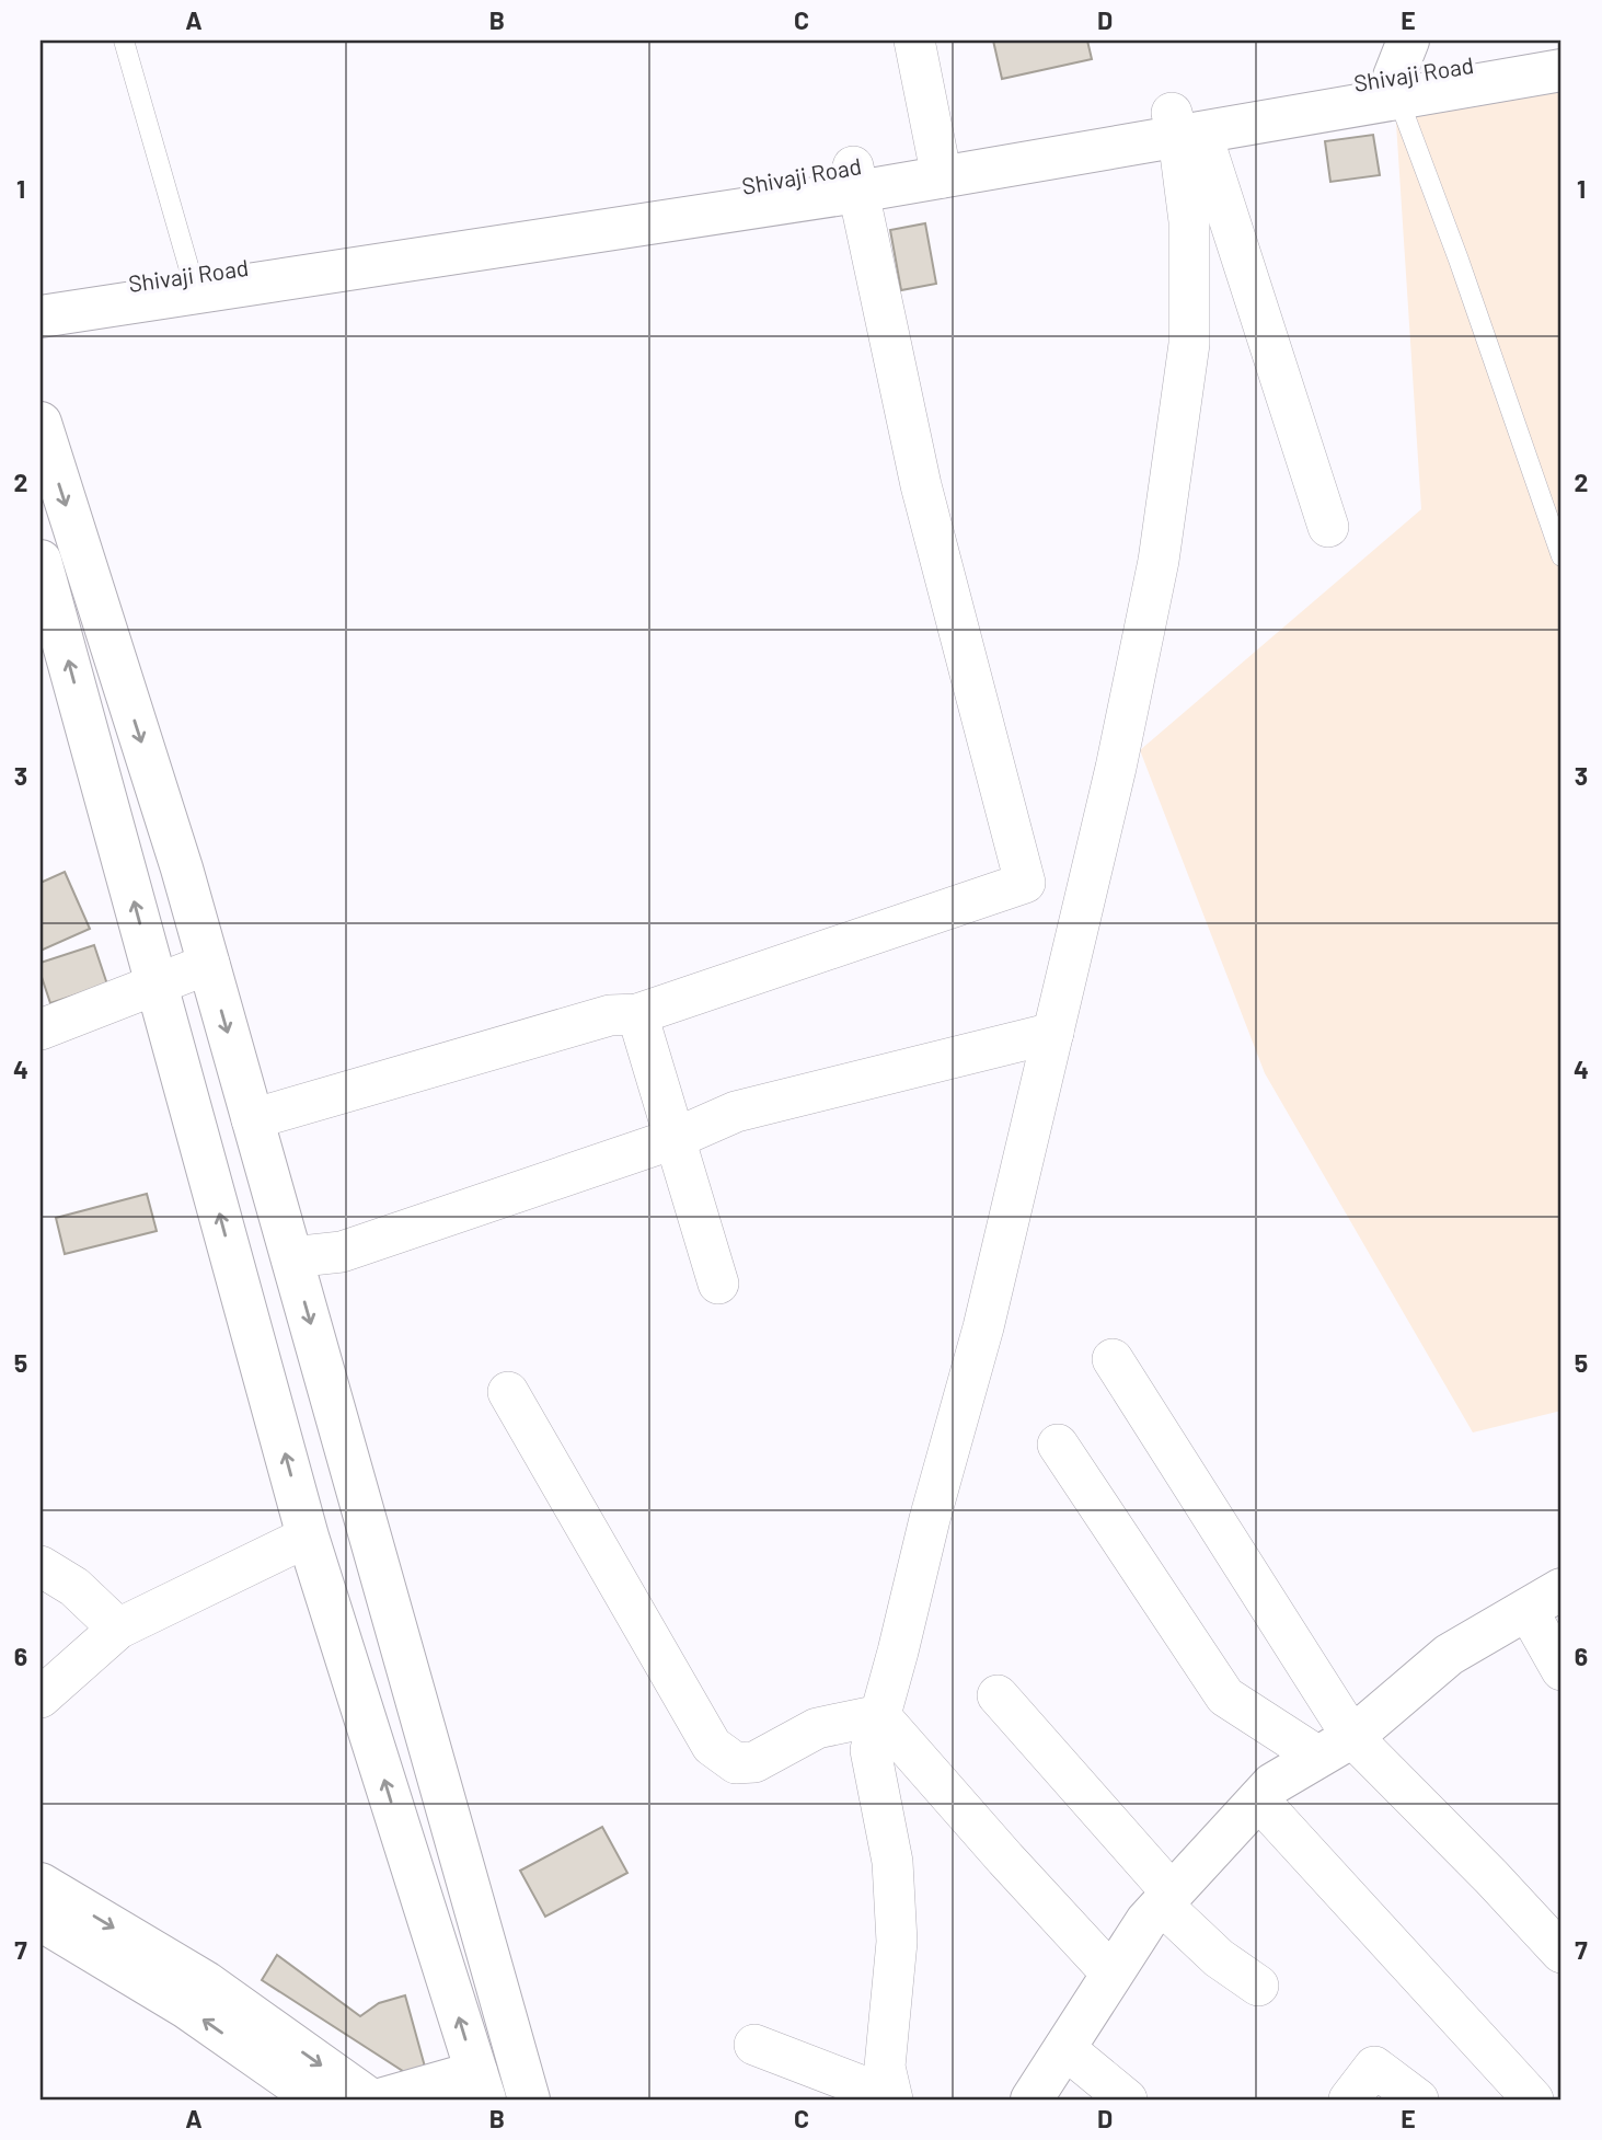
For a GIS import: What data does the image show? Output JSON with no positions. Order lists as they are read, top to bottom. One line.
{"streets":{"main road":["Shivaji Road"]},"grid":{"columns":["A","B","C","D","E"],"rows":["1","2","3","4","5","6","7"]}}
